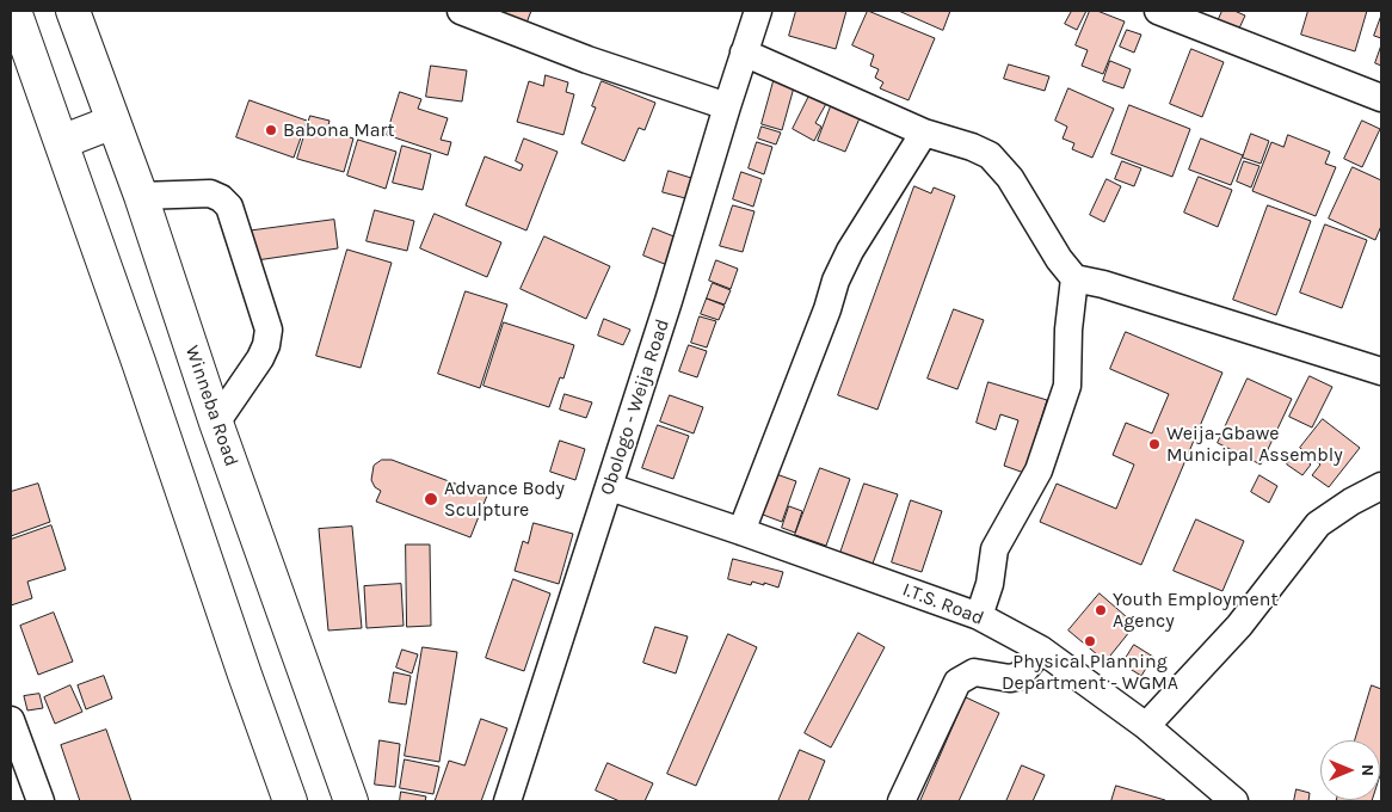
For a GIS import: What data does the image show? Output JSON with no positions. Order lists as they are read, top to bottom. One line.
{"streets":{"highway":["Winneba Road"],"street":["Obologo - Weija Road","I.T.S. Road"]},"crossings":[["Obologo - Weija Road","I.T.S. Road"]],"places":["Babona Mart","Weija-Gbawe Municipal Assembly","Advance Body Sculpture","Youth Employment Agency","Physical Planning Department - WGMA"],"north":"right"}
